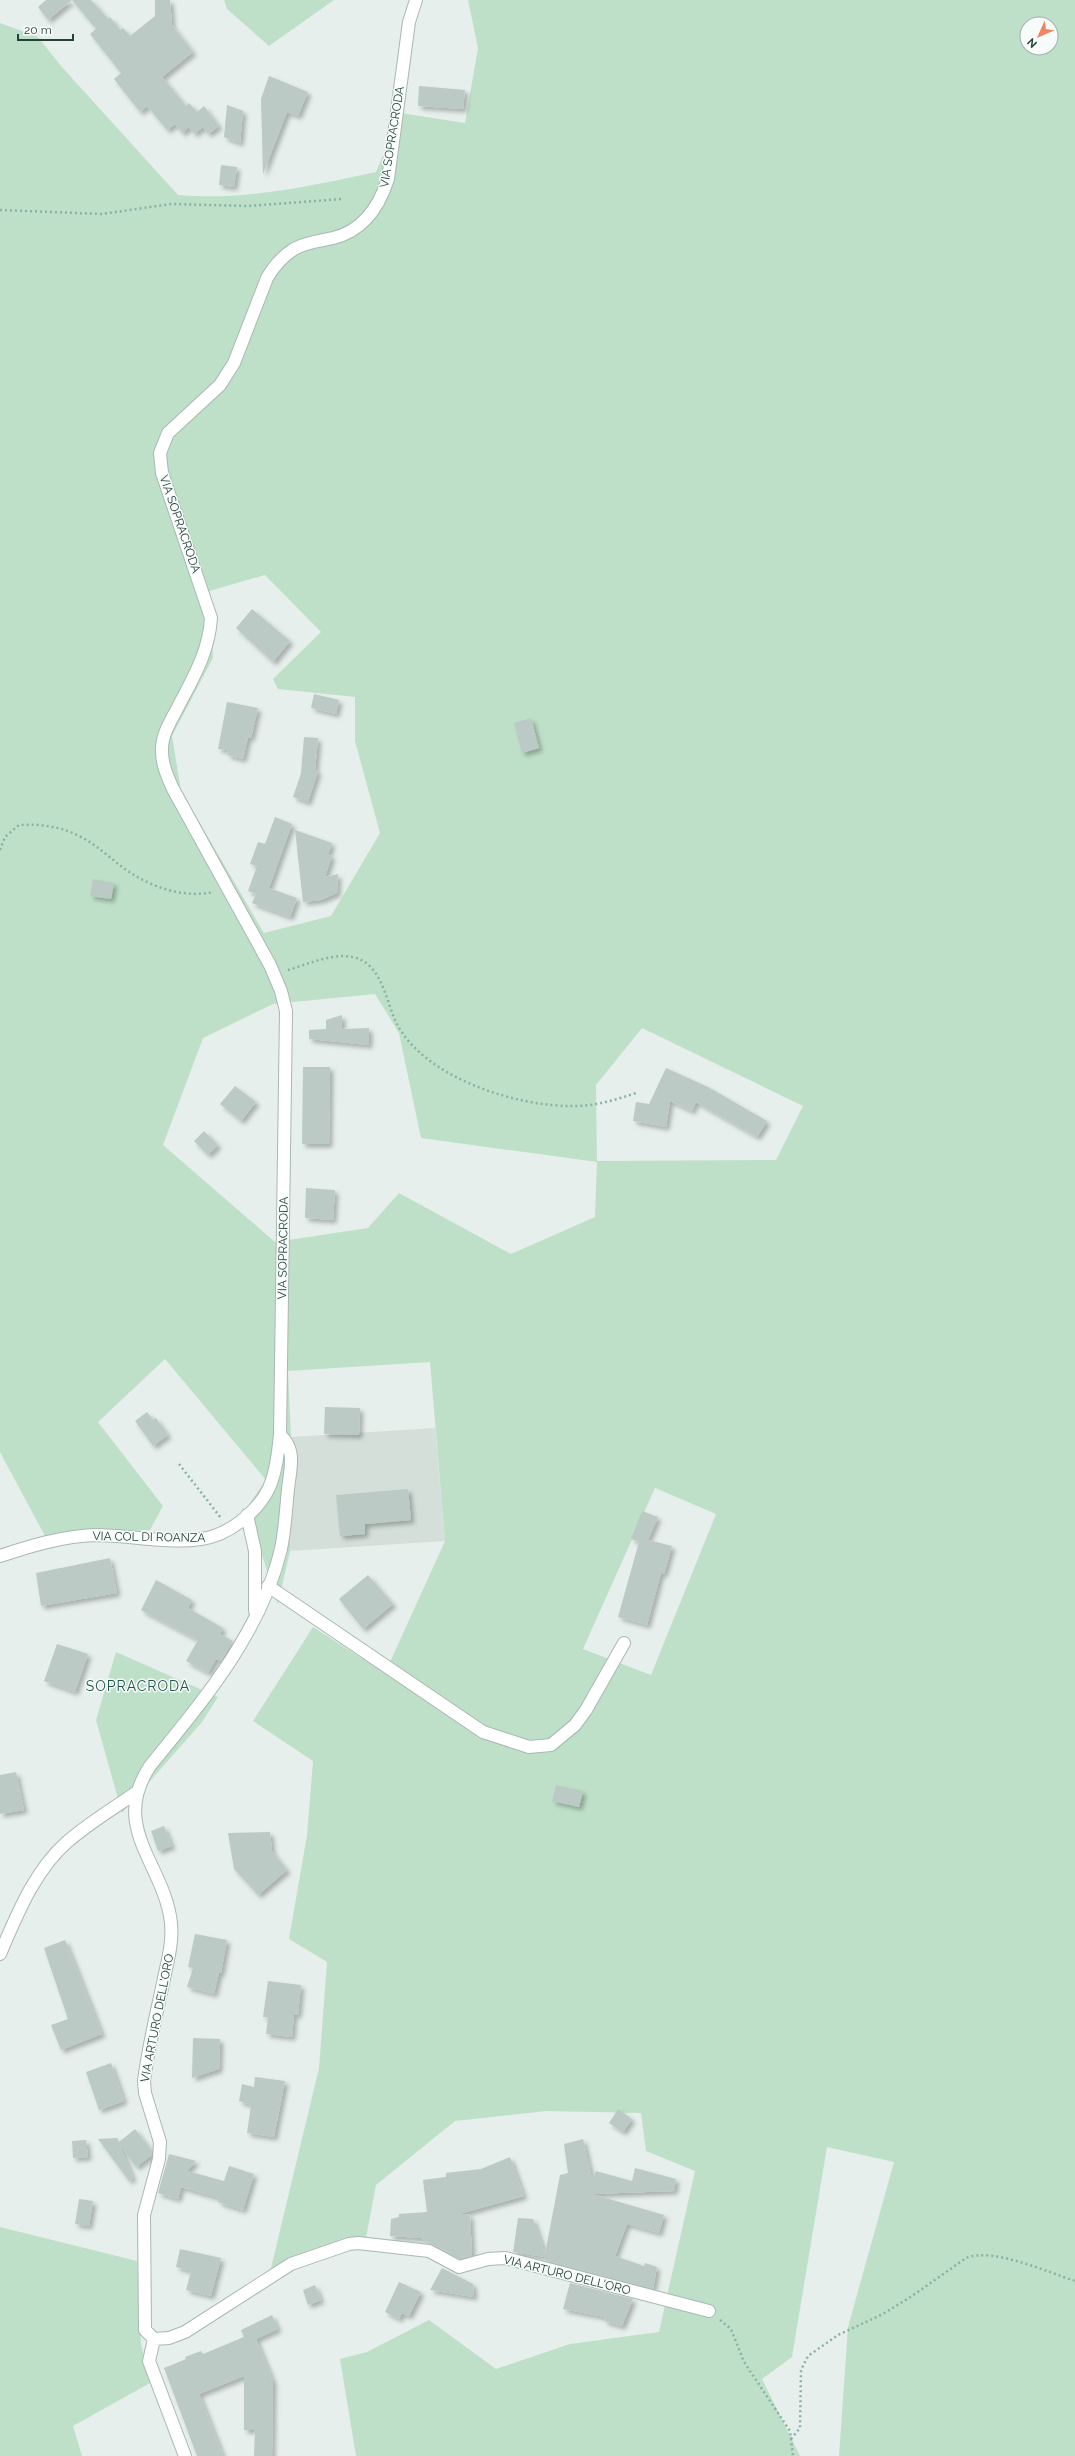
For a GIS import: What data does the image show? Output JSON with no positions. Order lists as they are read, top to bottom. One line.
{"streets":{"street":["VIA SOPRACRODA","VIA COL DI ROANZA","VIA ARTURO DELL'ORO"]},"crossings":[["VIA SOPRACRODA","VIA COL DI ROANZA"],["VIA SOPRACRODA","VIA ARTURO DELL'ORO"]],"districts":["SOPRACRODA"],"scale_bar":"20 m","north":"bottom left"}
